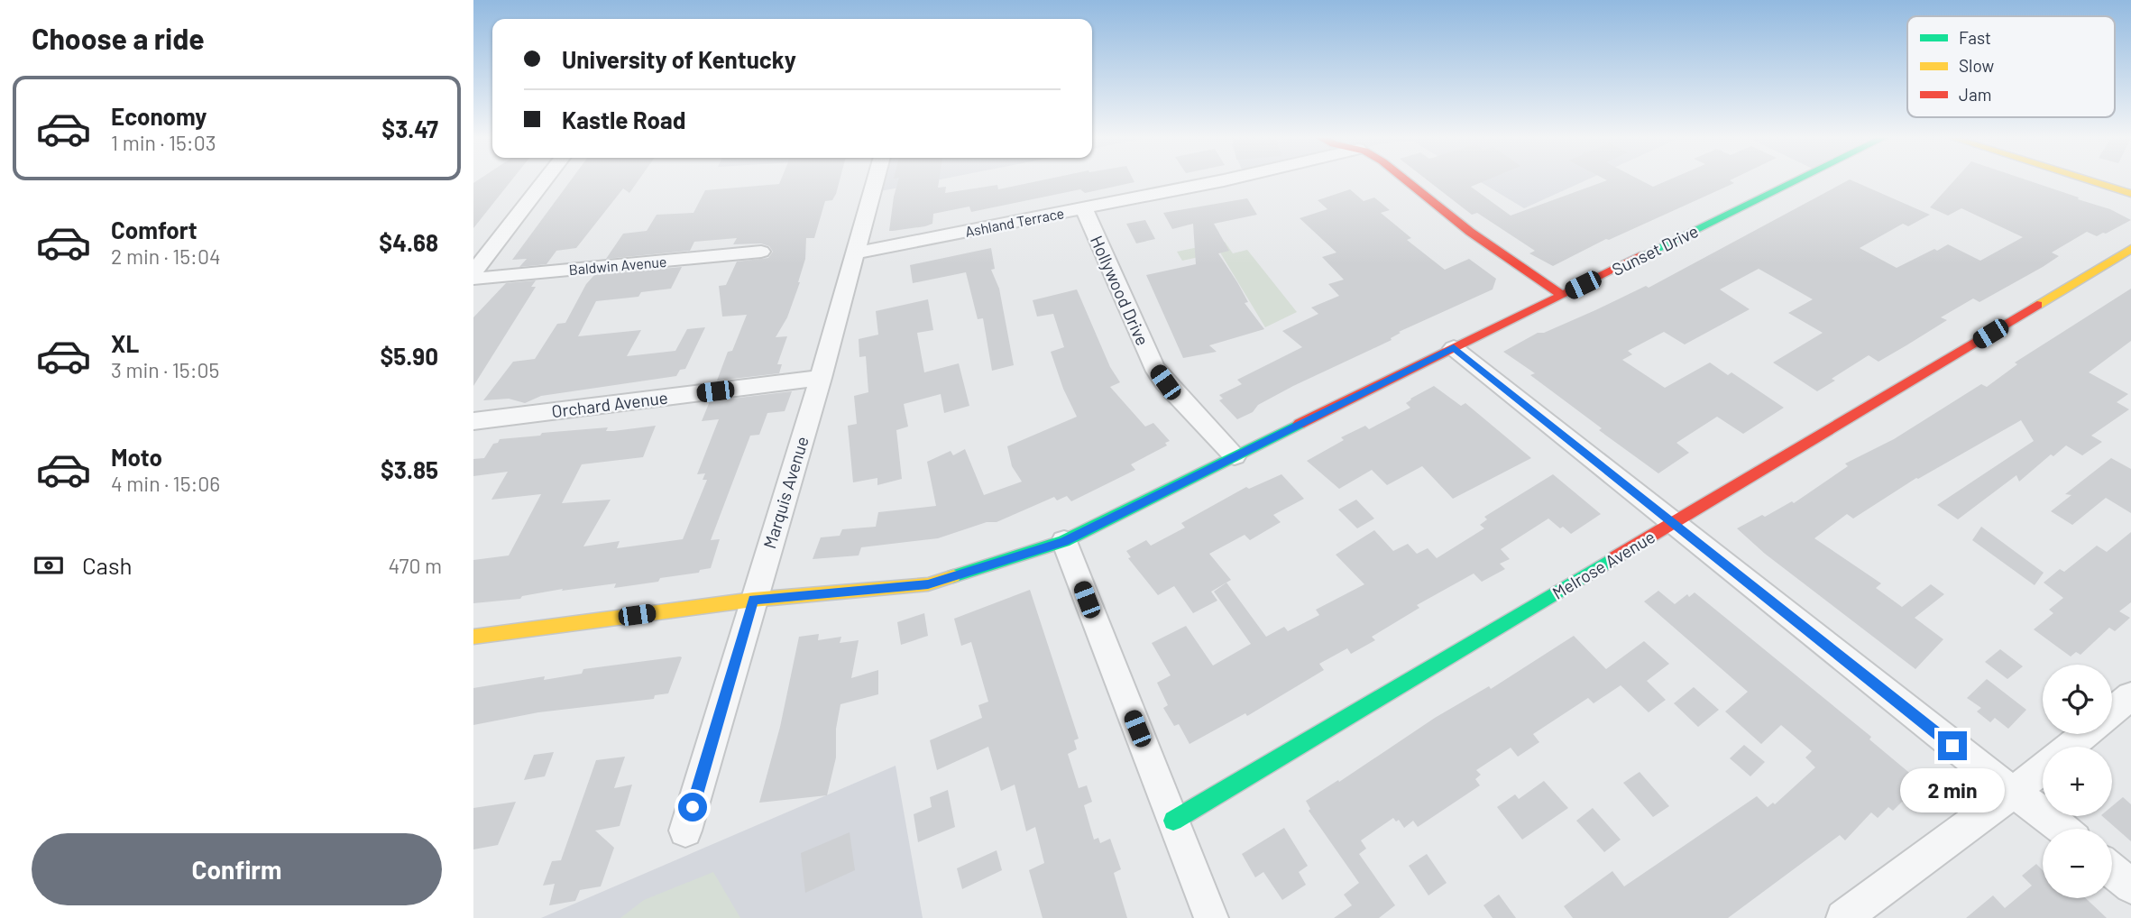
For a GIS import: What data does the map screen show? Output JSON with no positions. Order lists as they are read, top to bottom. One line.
{"streets":{"street":["Ashland Terrace","Sunset Drive","Baldwin Avenue","Hollywood Drive","Orchard Avenue","Marquis Avenue","Melrose Avenue"]},"crossings":[["Ashland Terrace","Hollywood Drive"],["Ashland Terrace","Marquis Avenue"],["Sunset Drive","Hollywood Drive"],["Sunset Drive","Marquis Avenue"],["Orchard Avenue","Marquis Avenue"]],"legend":["Fast","Slow","Jam"],"page":{"heading":"Choose a ride","banner":["University of Kentucky","Kastle Road"],"list":[{"name":"Economy","note":"1 min · 15:03","value":"$3.47"},{"name":"Comfort","note":"2 min · 15:04","value":"$4.68"},{"name":"XL","note":"3 min · 15:05","value":"$5.90"},{"name":"Moto","note":"4 min · 15:06","value":"$3.85"}],"pay":["Cash","470 m"],"map_buttons":["+","−"],"bubble":"2 min","buttons":"Confirm"}}
